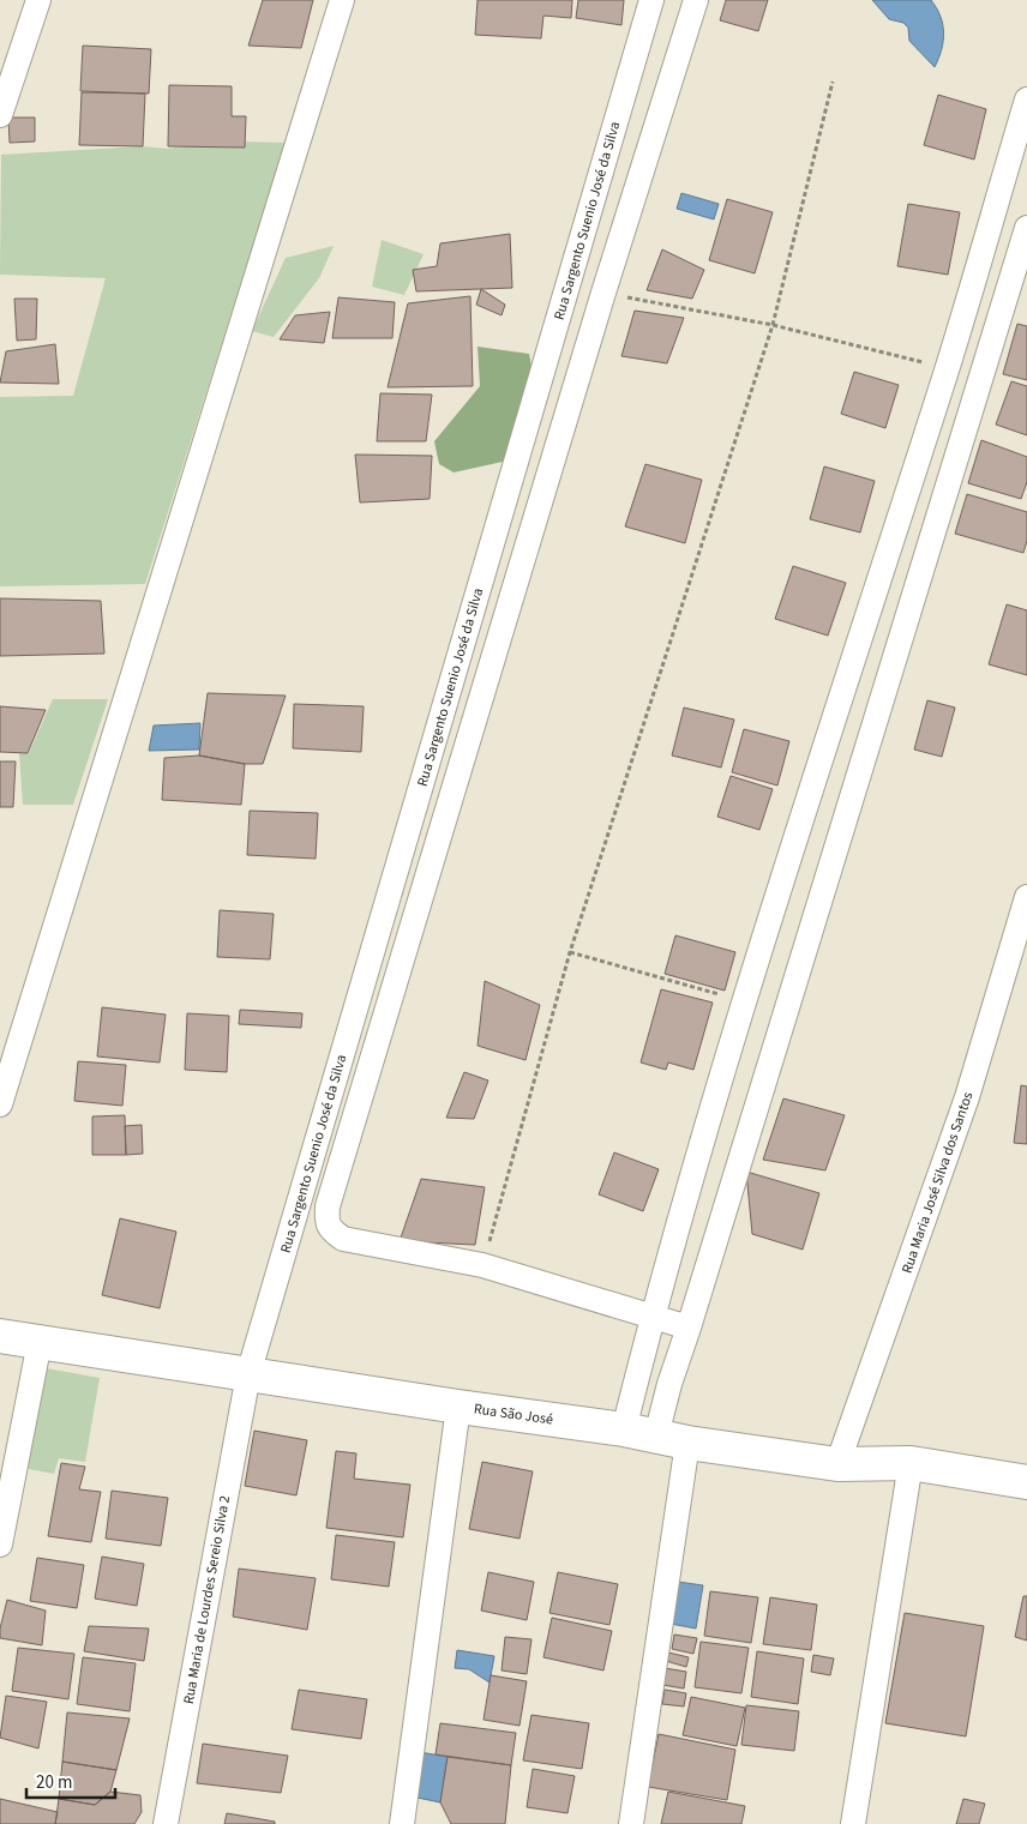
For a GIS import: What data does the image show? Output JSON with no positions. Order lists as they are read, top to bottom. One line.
{"streets":{"main road":["Rua São José"],"street":["Rua Sargento Suenio José da Silva","Rua Maria José Silva dos Santos","Rua Maria de Lourdes Sereio Silva 2"]},"crossings":[["Rua Sargento Suenio José da Silva","Rua São José"],["Rua Sargento Suenio José da Silva","Rua Maria de Lourdes Sereio Silva 2"],["Rua Maria José Silva dos Santos","Rua São José"],["Rua São José","Rua Maria de Lourdes Sereio Silva 2"]],"scale_bar":"20 m"}
